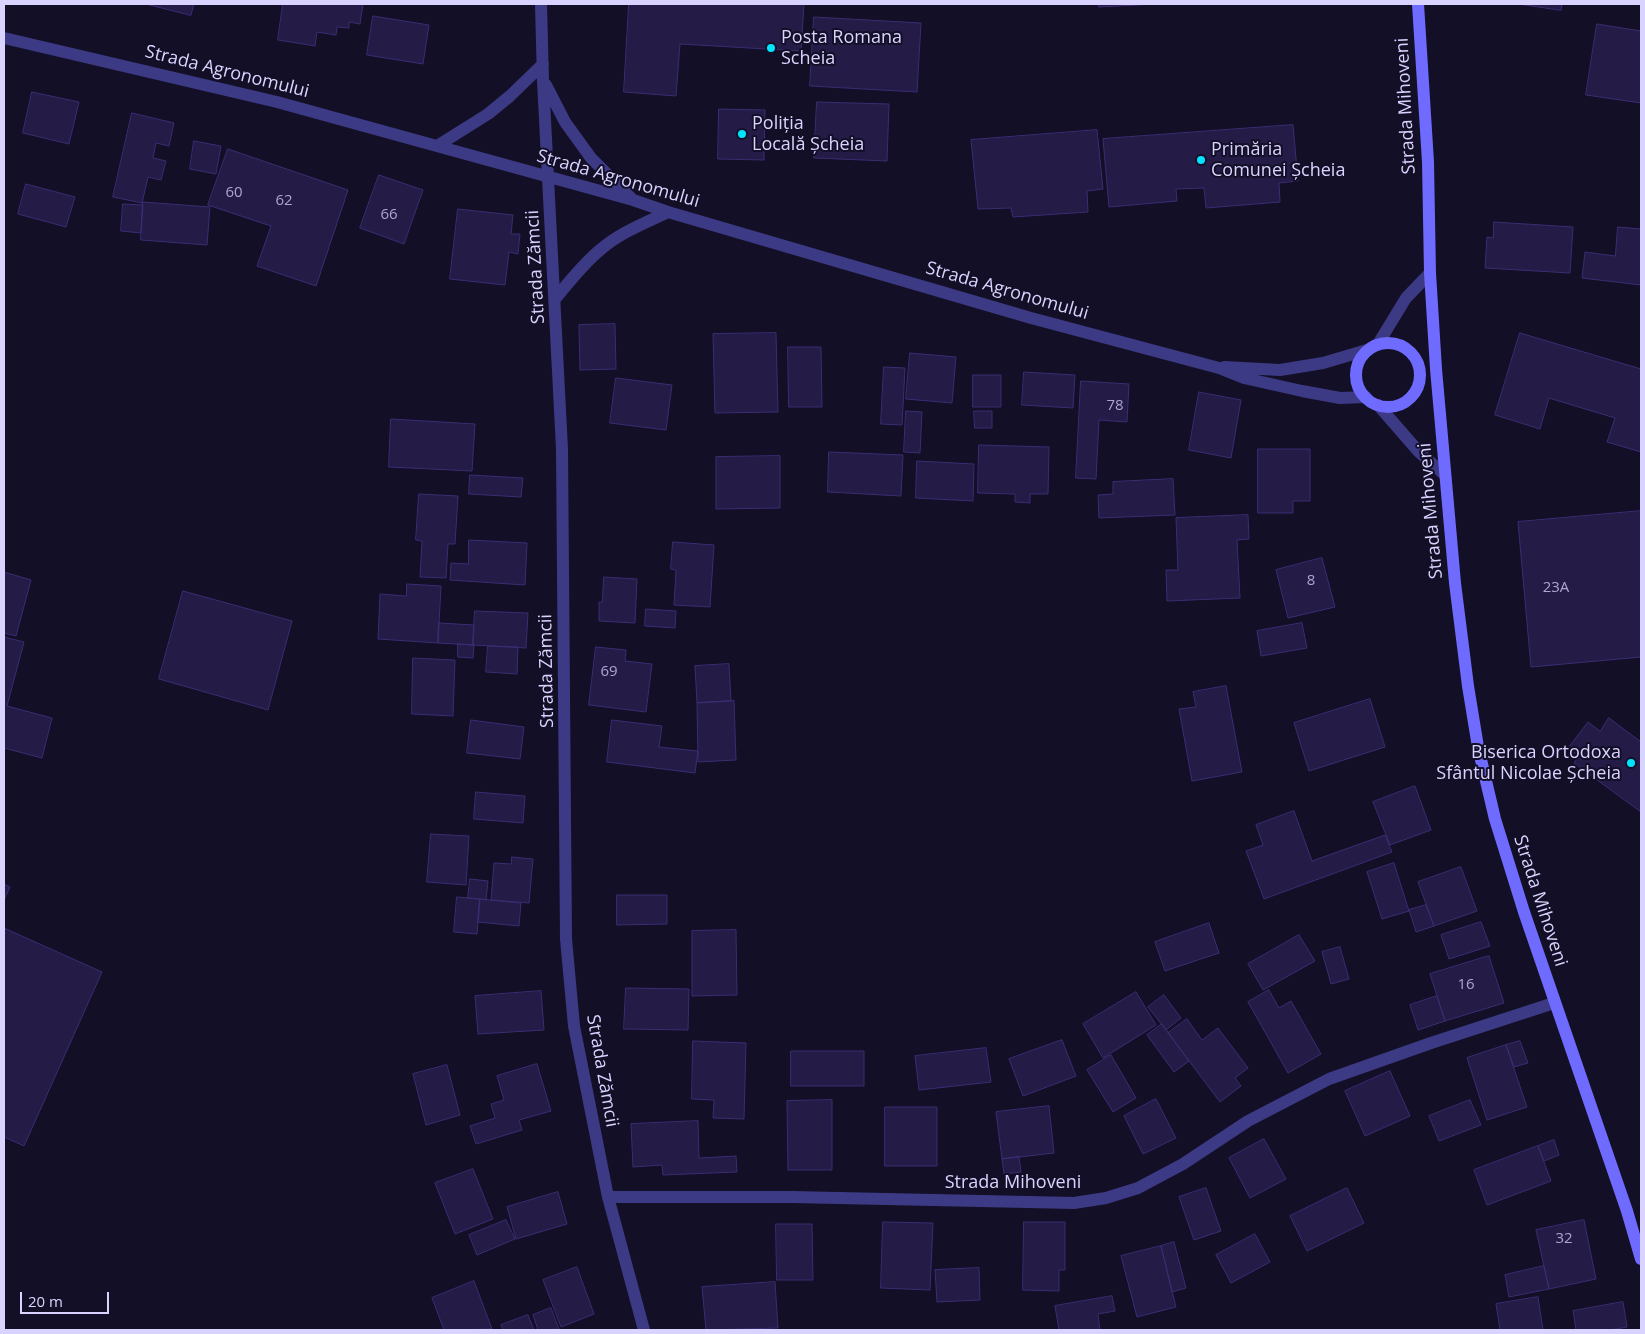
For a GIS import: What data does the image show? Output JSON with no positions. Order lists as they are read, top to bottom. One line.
{"streets":{"main road":["Strada Mihoveni"],"street":["Strada Agronomului","Strada Zămcii"]},"crossings":[["Strada Agronomului","Strada Zămcii"],["Strada Mihoveni","Strada Zămcii"]],"places":["Posta Romana Scheia","Poliția Locală Șcheia","Primăria Comunei Șcheia","Biserica Ortodoxa Sfântul Nicolae Șcheia"],"house_numbers":["60","62","66","78","8","23A","69","16","32"],"scale_bar":"20 m"}
